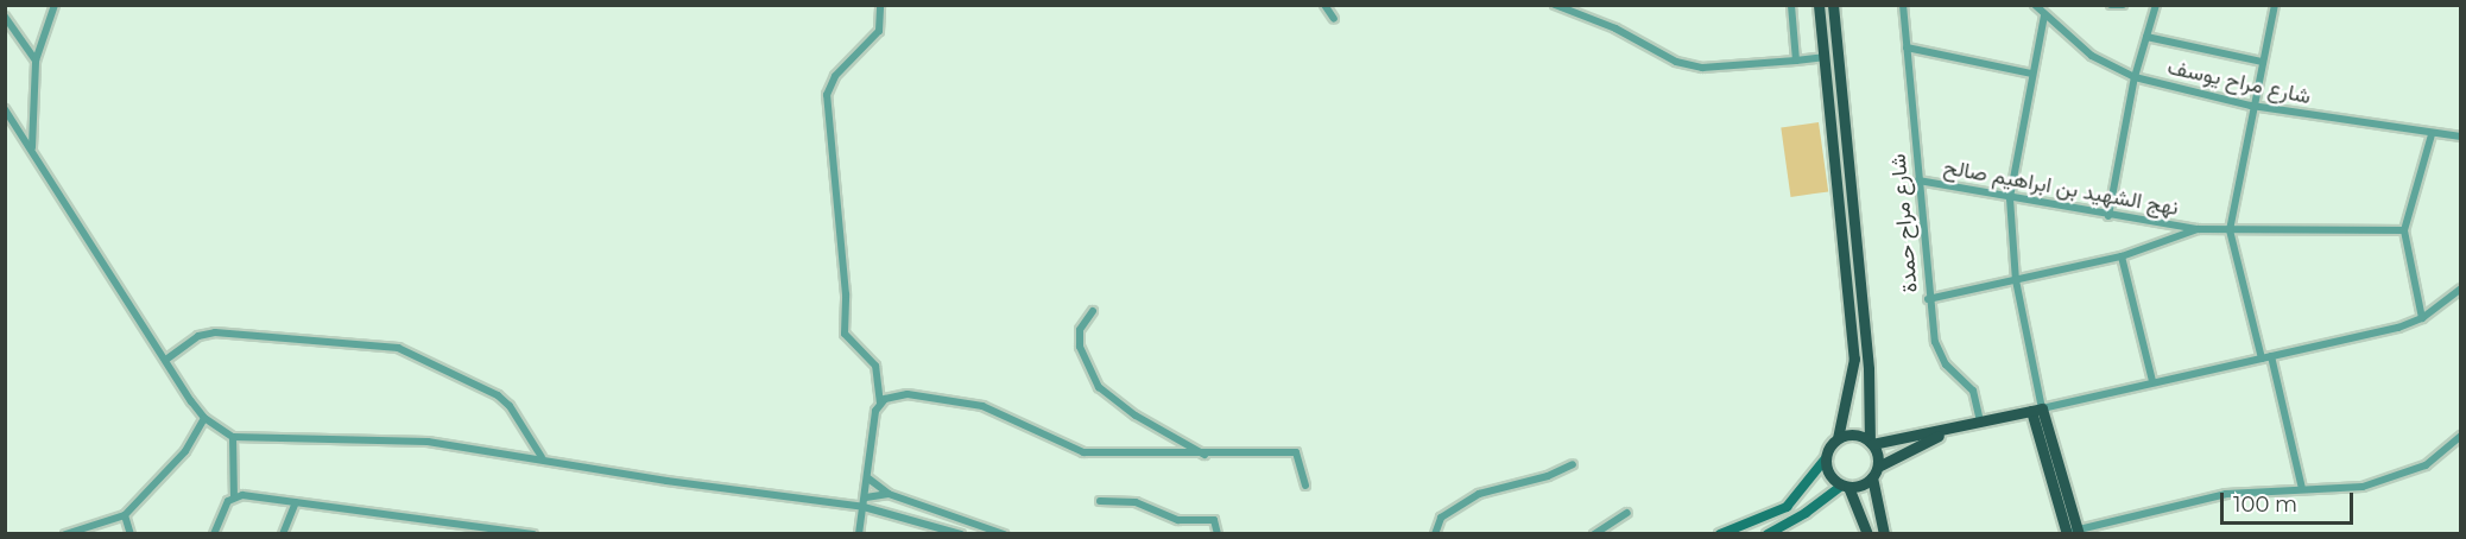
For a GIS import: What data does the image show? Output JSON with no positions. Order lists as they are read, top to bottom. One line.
{"streets":{"street":["شارع مراح يوسف","نهج الشهيد بن ابراهيم صالح","شارع مراح حمدة"]},"crossings":[["نهج الشهيد بن ابراهيم صالح","شارع مراح حمدة"]],"scale_bar":"100 m"}
